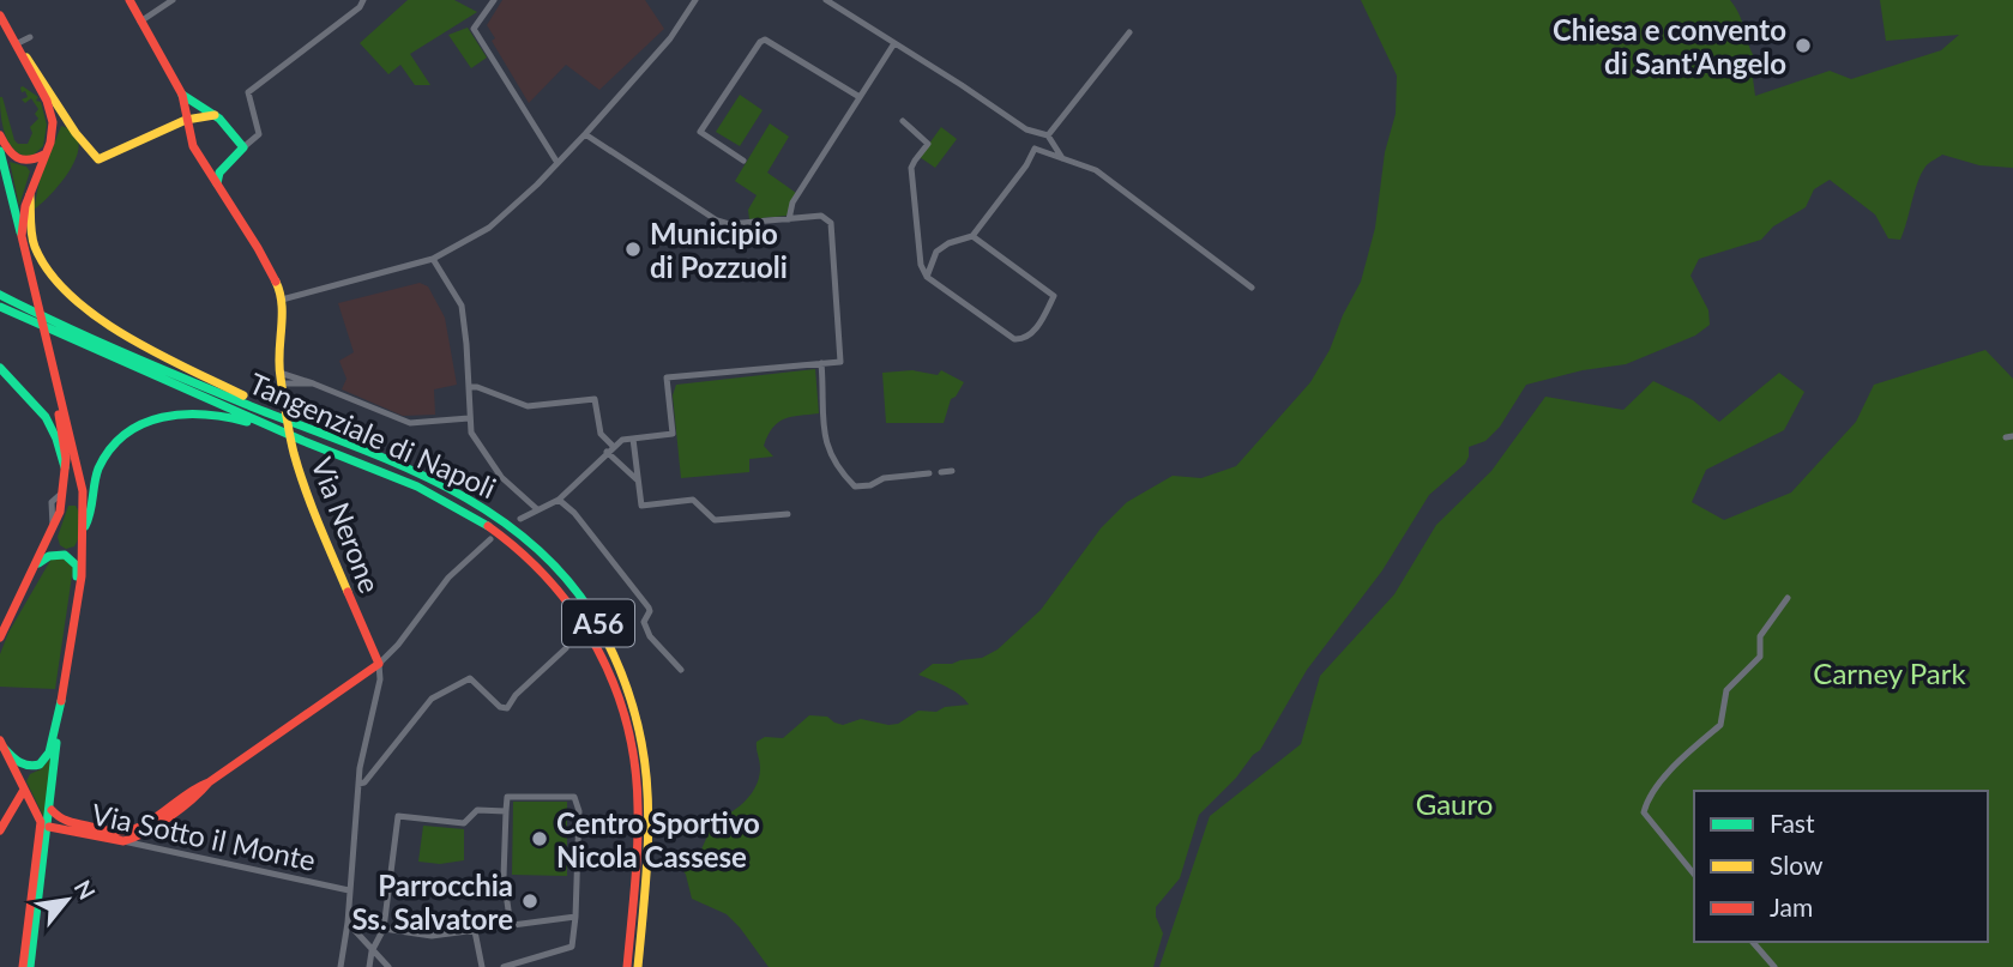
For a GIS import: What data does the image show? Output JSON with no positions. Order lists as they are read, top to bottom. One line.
{"streets":{"main road":["Tangenziale di Napoli","Via Nerone","A56","Via Sotto il Monte"]},"parks":["Carney Park","Gauro"],"places":["Chiesa e convento di Sant'Angelo","Municipio di Pozzuoli","Centro Sportivo Nicola Cassese","Parrocchia Ss. Salvatore"],"legend":["Fast","Slow","Jam"],"north":"top right"}
